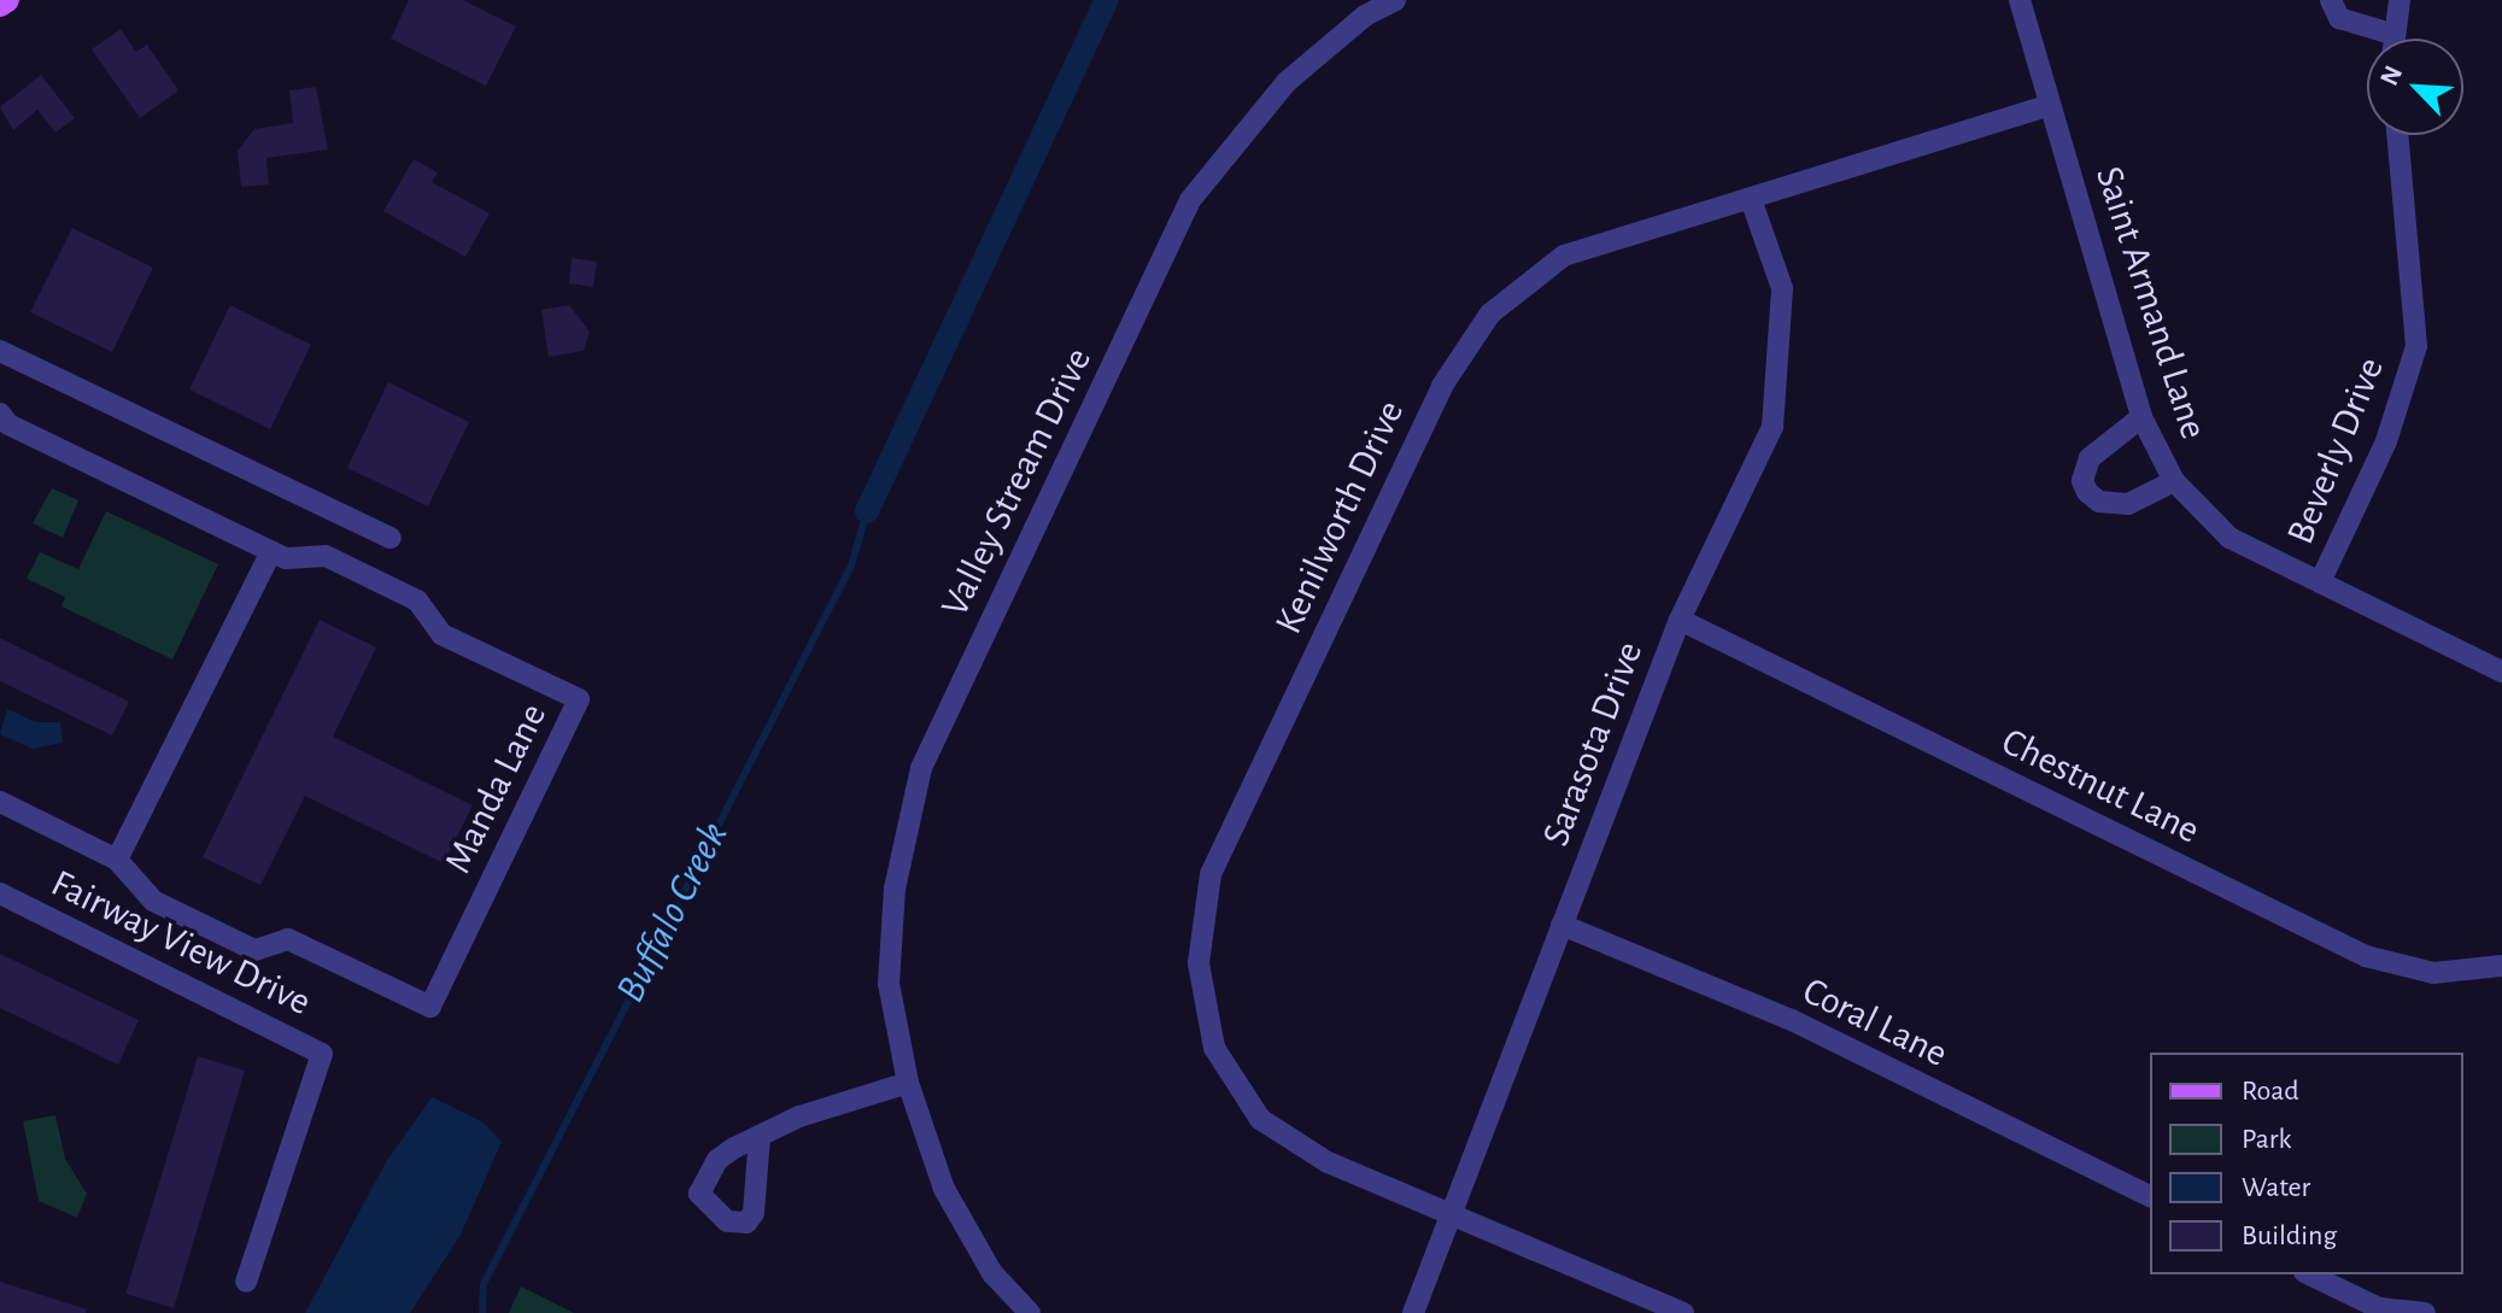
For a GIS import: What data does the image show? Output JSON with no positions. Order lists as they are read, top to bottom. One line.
{"streets":{"street":["Saint Armand Lane","Beverly Drive","Valley Stream Drive","Kenilworth Drive","Sarasota Drive","Chestnut Lane","Manda Lane","Fairway View Drive","Coral Lane"]},"crossings":[["Saint Armand Lane","Beverly Drive"],["Saint Armand Lane","Kenilworth Drive"],["Kenilworth Drive","Sarasota Drive"],["Sarasota Drive","Chestnut Lane"],["Sarasota Drive","Coral Lane"]],"water":["Buffalo Creek"],"legend":["Road","Park","Water","Building"],"north":"top left"}
